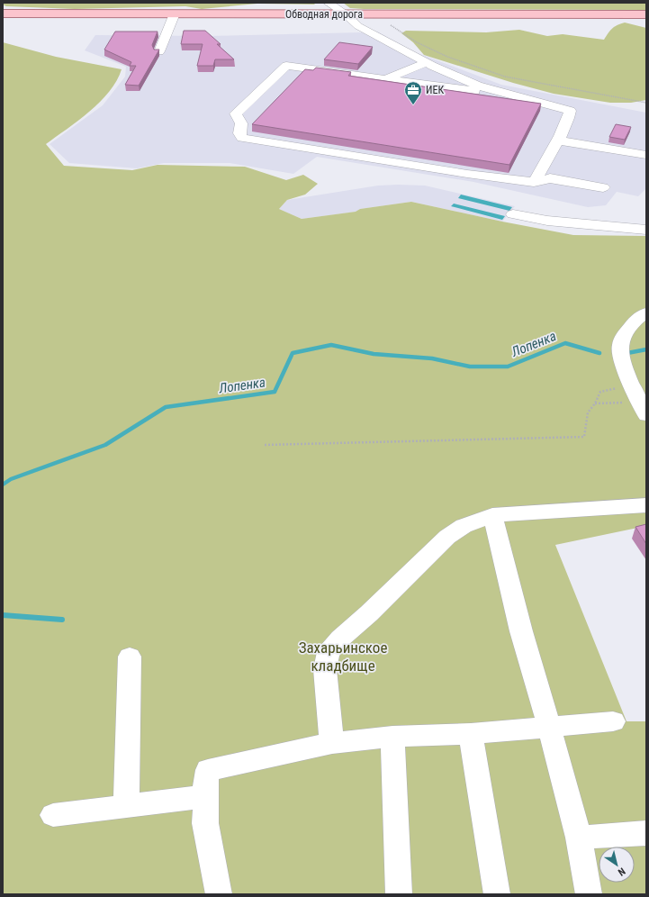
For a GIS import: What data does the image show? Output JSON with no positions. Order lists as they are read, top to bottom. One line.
{"streets":{"main road":["Обводная дорога"]},"water":["Лопенка"],"parks":["Захарьинское кладбище"],"places":{"office":["ИЕК"]},"north":"bottom right"}
